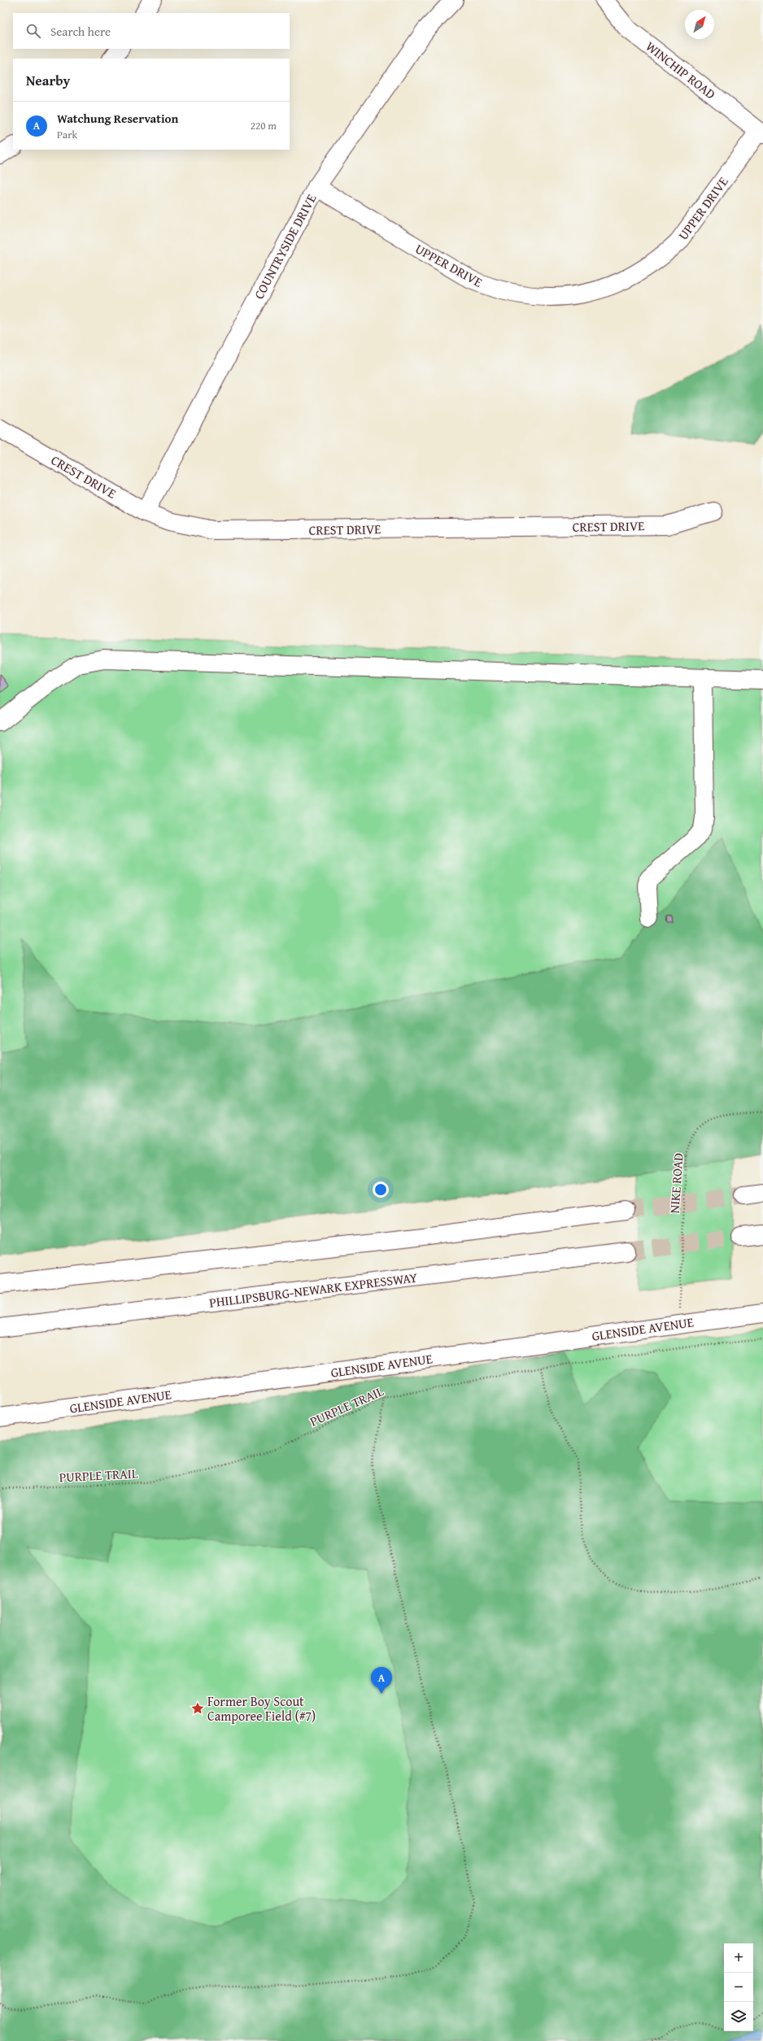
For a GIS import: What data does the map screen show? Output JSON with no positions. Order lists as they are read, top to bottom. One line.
{"streets":{"main road":["WINCHIP ROAD","UPPER DRIVE","COUNTRYSIDE DRIVE","CREST DRIVE","PHILLIPSBURG-NEWARK EXPRESSWAY","GLENSIDE AVENUE"],"path":["NIKE ROAD","PURPLE TRAIL"]},"crossings":[["WINCHIP ROAD","UPPER DRIVE"],["UPPER DRIVE","COUNTRYSIDE DRIVE"],["COUNTRYSIDE DRIVE","CREST DRIVE"],["NIKE ROAD","GLENSIDE AVENUE"]],"places":{"place":["Former Boy Scout Camporee Field (#7)"]},"north":"top right","page":{"search":"Search here","heading":"Nearby","list":[{"mark":"A","name":"Watchung Reservation","note":"Park","value":"220 m"}],"pins":"A","map_buttons":["+","−"]}}
